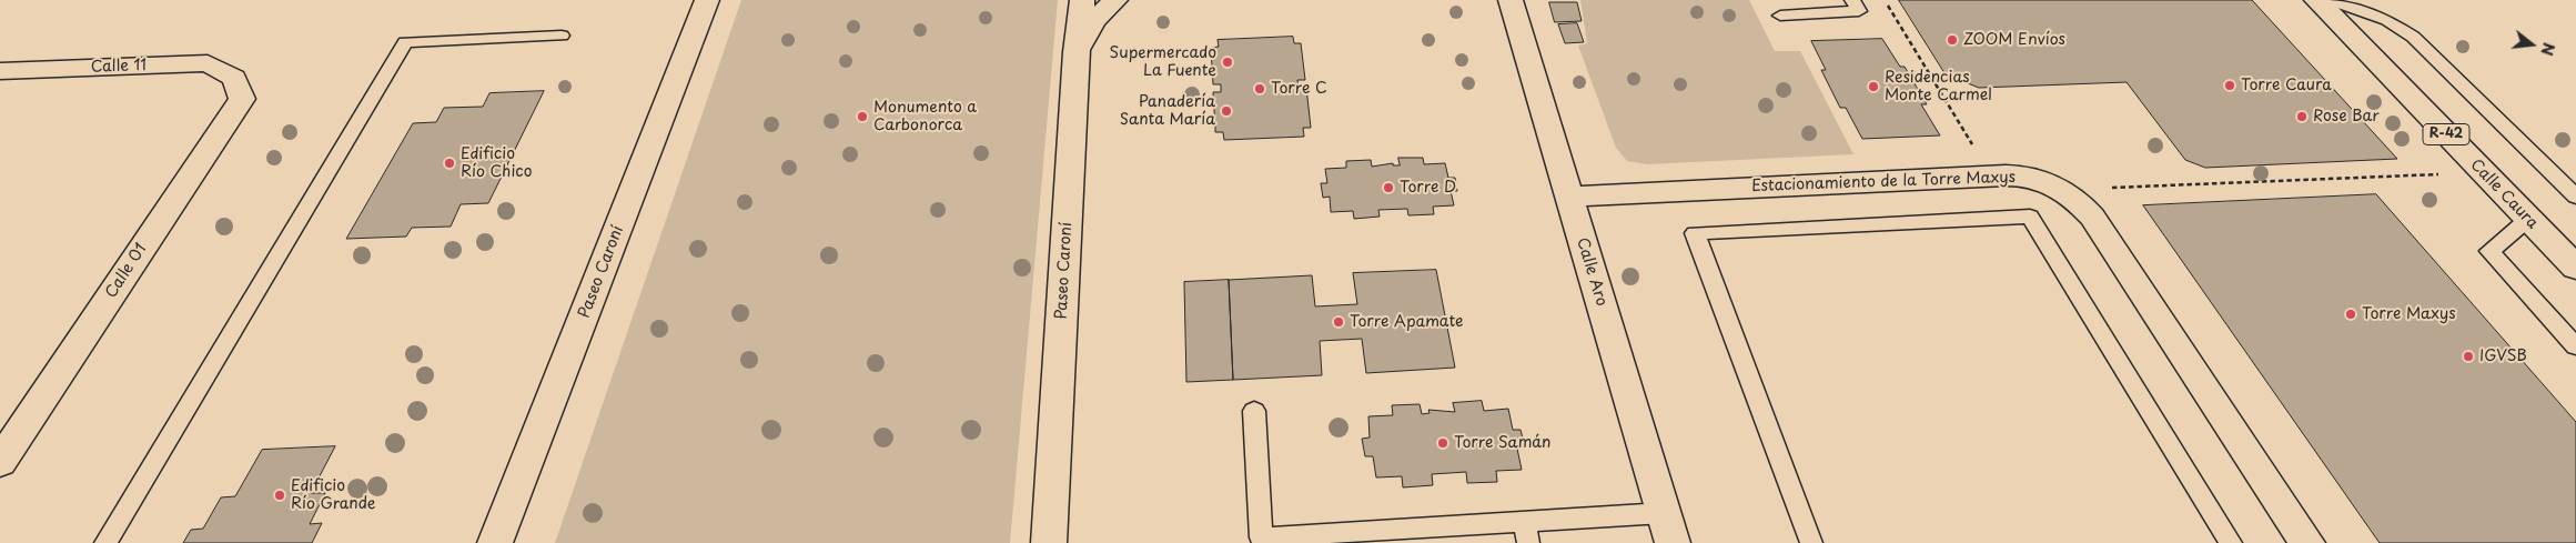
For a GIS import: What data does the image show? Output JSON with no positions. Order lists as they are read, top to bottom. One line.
{"streets":{"street":["Calle 11","R-42","Estacionamiento de la Torre Maxys","Calle Caura","Calle 01","Paseo Caroní","Calle Aro"]},"crossings":[["Calle 11","Calle 01"],["Estacionamiento de la Torre Maxys","Calle Aro"]],"places":["ZOOM Envíos","Supermercado La Fuente","Torre Caura","Residencias Monte Carmel","Torre C","Panadería Santa María","Monumento a Carbonorca","Rose Bar","Edificio Río Chico","Torre D","Torre Maxys","Torre Apamate","IGVSB","Torre Samán","Edificio Río Grande"],"north":"right"}
